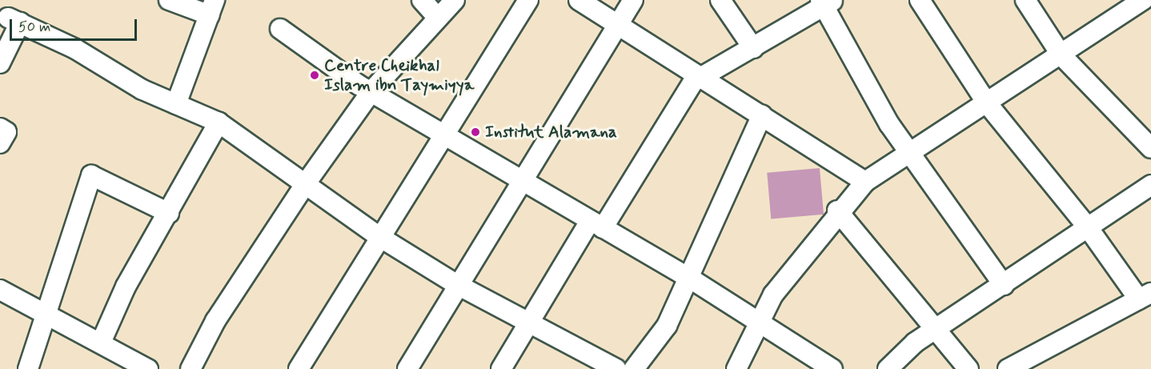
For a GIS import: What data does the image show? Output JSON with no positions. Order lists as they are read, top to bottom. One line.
{"places":["Centre Cheikhal Islam ibn Taymiyya","Institut Alamana"],"scale_bar":"50 m"}
